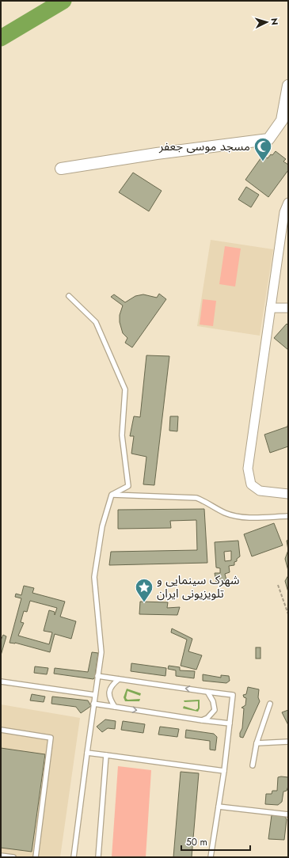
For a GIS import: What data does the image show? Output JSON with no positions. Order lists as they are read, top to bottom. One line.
{"places":{"mosque":["مسجد موسی جعفر"],"place":["شهرک سینمایی و تلویزیونی ایران"]},"scale_bar":"50 m","north":"right"}
